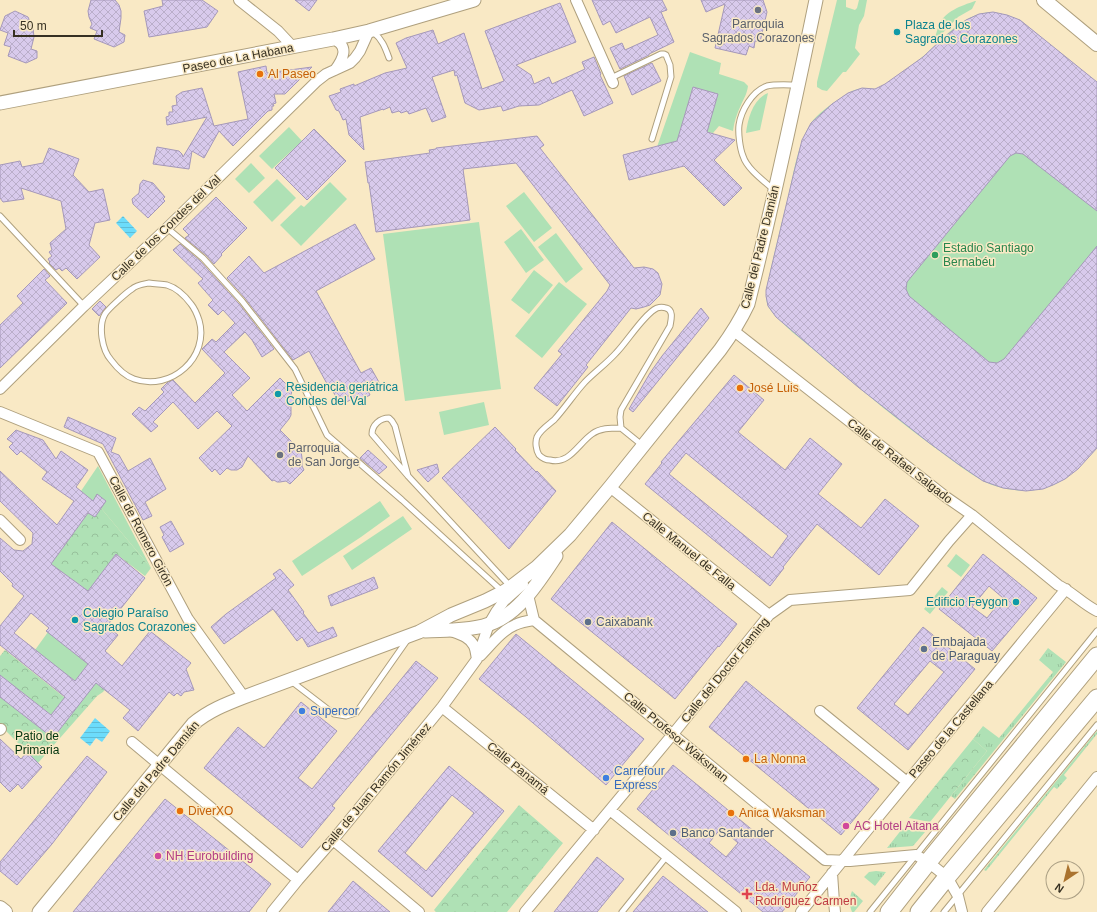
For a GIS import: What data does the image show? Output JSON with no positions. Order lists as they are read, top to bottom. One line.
{"streets":{"street":["Paseo de La Habana","Calle de los Condes del Val","Calle del Padre Damián","Calle de Rafael Salgado","Calle de Romero Girón","Calle Manuel de Falla","Calle del Doctor Fleming","Paseo de la Castellana","Calle Profesor Waksman","Calle Panamá","Calle de Juan Ramón Jiménez"]},"crossings":[["Paseo de La Habana","Calle de los Condes del Val"],["Calle del Padre Damián","Calle de Rafael Salgado"],["Calle del Padre Damián","Calle de Romero Girón"],["Calle del Padre Damián","Calle Manuel de Falla"],["Calle del Padre Damián","Calle de Juan Ramón Jiménez"],["Calle de Rafael Salgado","Calle del Doctor Fleming"],["Calle de Rafael Salgado","Paseo de la Castellana"],["Calle Manuel de Falla","Calle del Doctor Fleming"],["Calle del Doctor Fleming","Calle Profesor Waksman"],["Calle del Doctor Fleming","Calle Panamá"],["Paseo de la Castellana","Calle Profesor Waksman"],["Calle Panamá","Calle de Juan Ramón Jiménez"]],"parks":["Patio de Primaria"],"places":{"other":["Parroquia Sagrados Corazones","Plaza de los Sagrados Corazones","Al Paseo","Estadio Santiago Bernabéu","José Luis","Residencia geriátrica Condes del Val","Parroquia de San Jorge","Edificio Feygon","Colegio Paraíso Sagrados Corazones","Caixabank","Embajada de Paraguay","Supercor","La Nonna","Carrefour Express","DiverXO","Anica Waksman","AC Hotel Aitana","Banco Santander","NH Eurobuilding"],"health":["Lda. Muñoz Rodríguez Carmen"]},"scale_bar":"50 m","north":"bottom left"}
